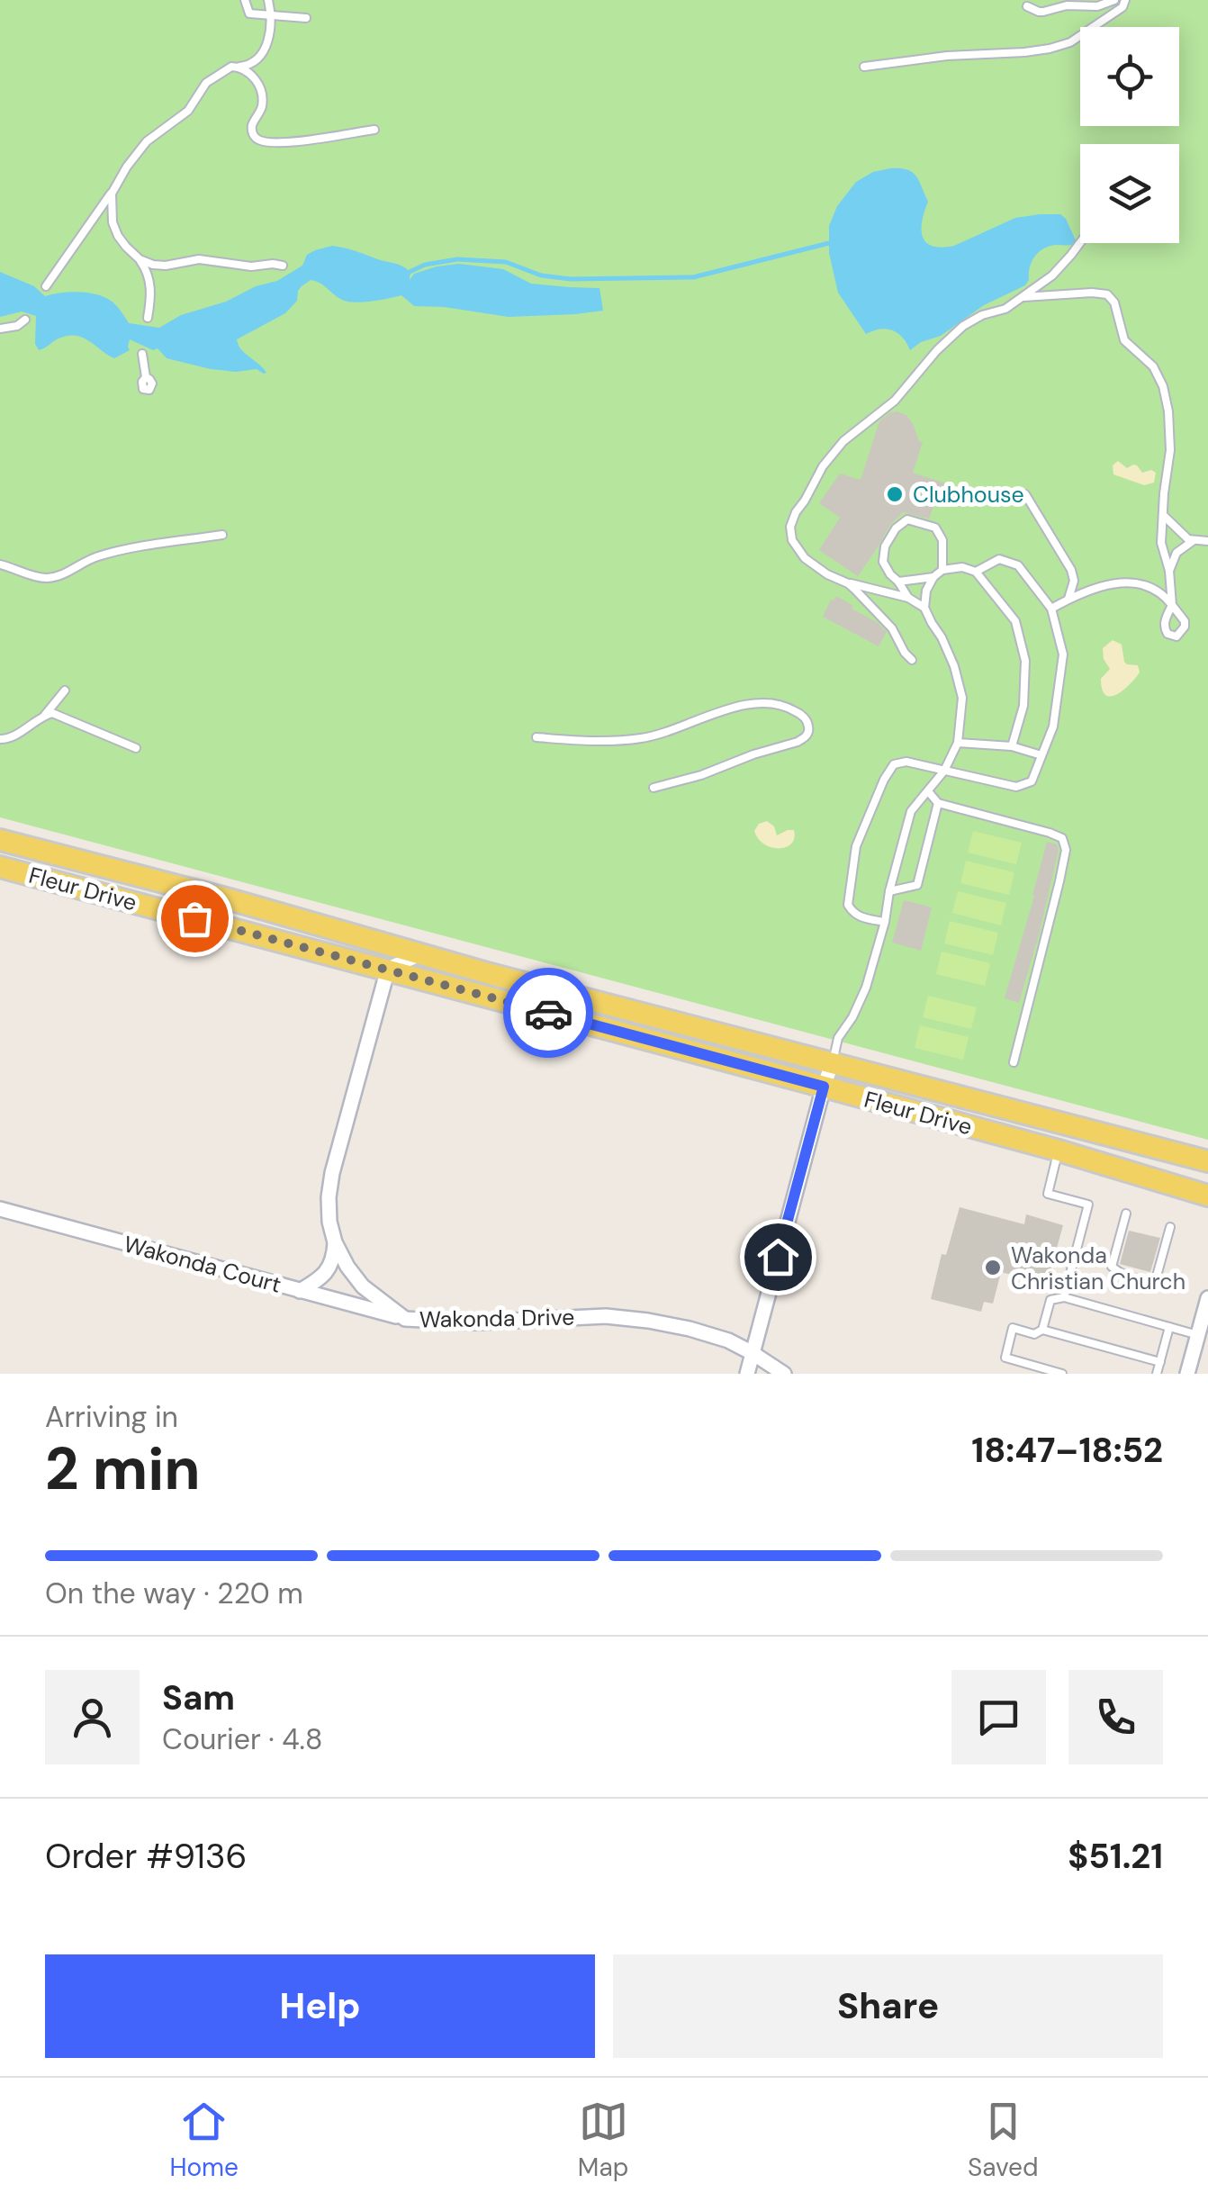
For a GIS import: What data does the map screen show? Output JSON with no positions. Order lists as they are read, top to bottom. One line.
{"streets":{"main road":["Fleur Drive"],"street":["Wakonda Court","Wakonda Drive"]},"crossings":[["Fleur Drive","Wakonda Drive"],["Wakonda Court","Wakonda Drive"]],"places":["Clubhouse","Wakonda Christian Church"],"page":{"heading":["2 min","Arriving in","18:47–18:52"],"panel":["Sam","Courier · 4.8","Order #9136","$51.21"],"bar":"On the way · 220 m","buttons":["Help","Share"],"tabs":["Home","Map","Saved"]}}
